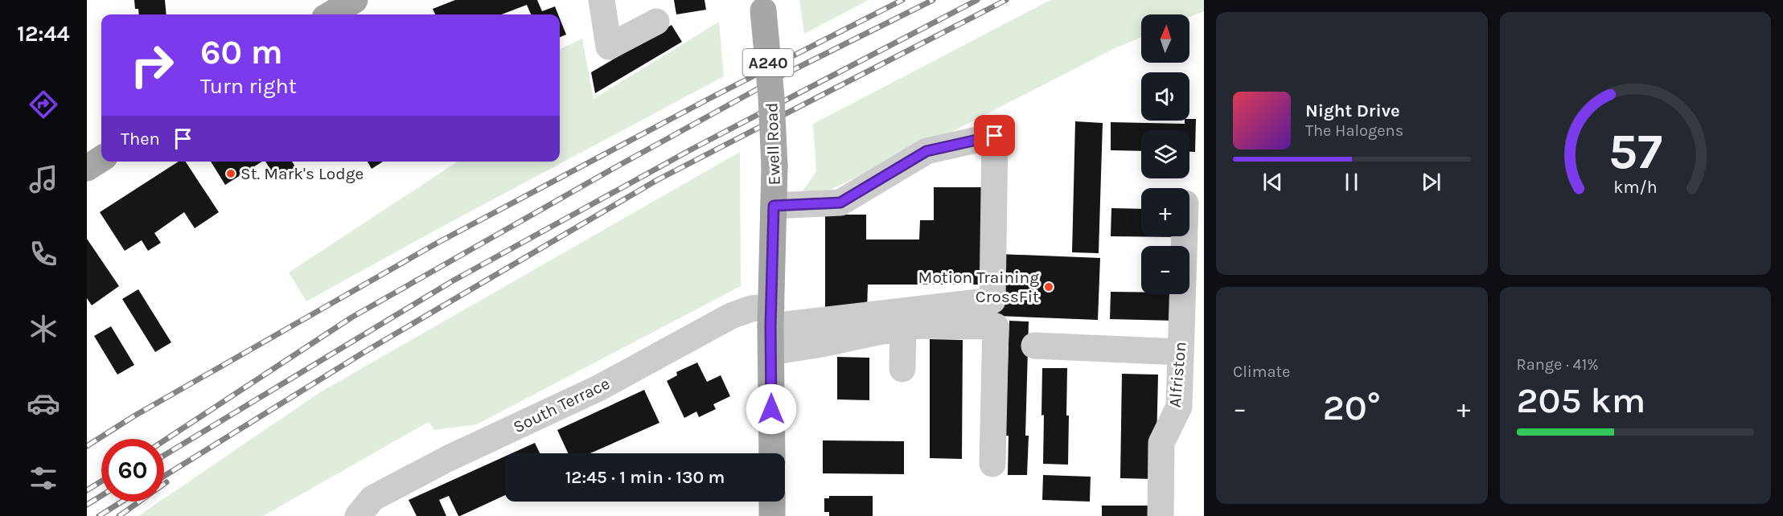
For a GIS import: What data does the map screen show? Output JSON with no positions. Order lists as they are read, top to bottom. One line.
{"streets":{"main road":["A240","Ewell Road"],"street":["Alfriston","South Terrace"]},"crossings":[["Ewell Road","South Terrace"]],"places":["St. Mark's Lodge","Motion Training CrossFit"],"north":"top","page":{"tabs":"12:44","map_buttons":["+","−"],"turn":["60 m","Turn right"],"song":["Night Drive","The Halogens"],"then":"Then","tile":["Climate",["Range · 41%","205 km"]],"heat":["−","20°","+"],"limit":"60","trip":"12:45 · 1 min · 130 m","gauge":["57","km/h"]}}
